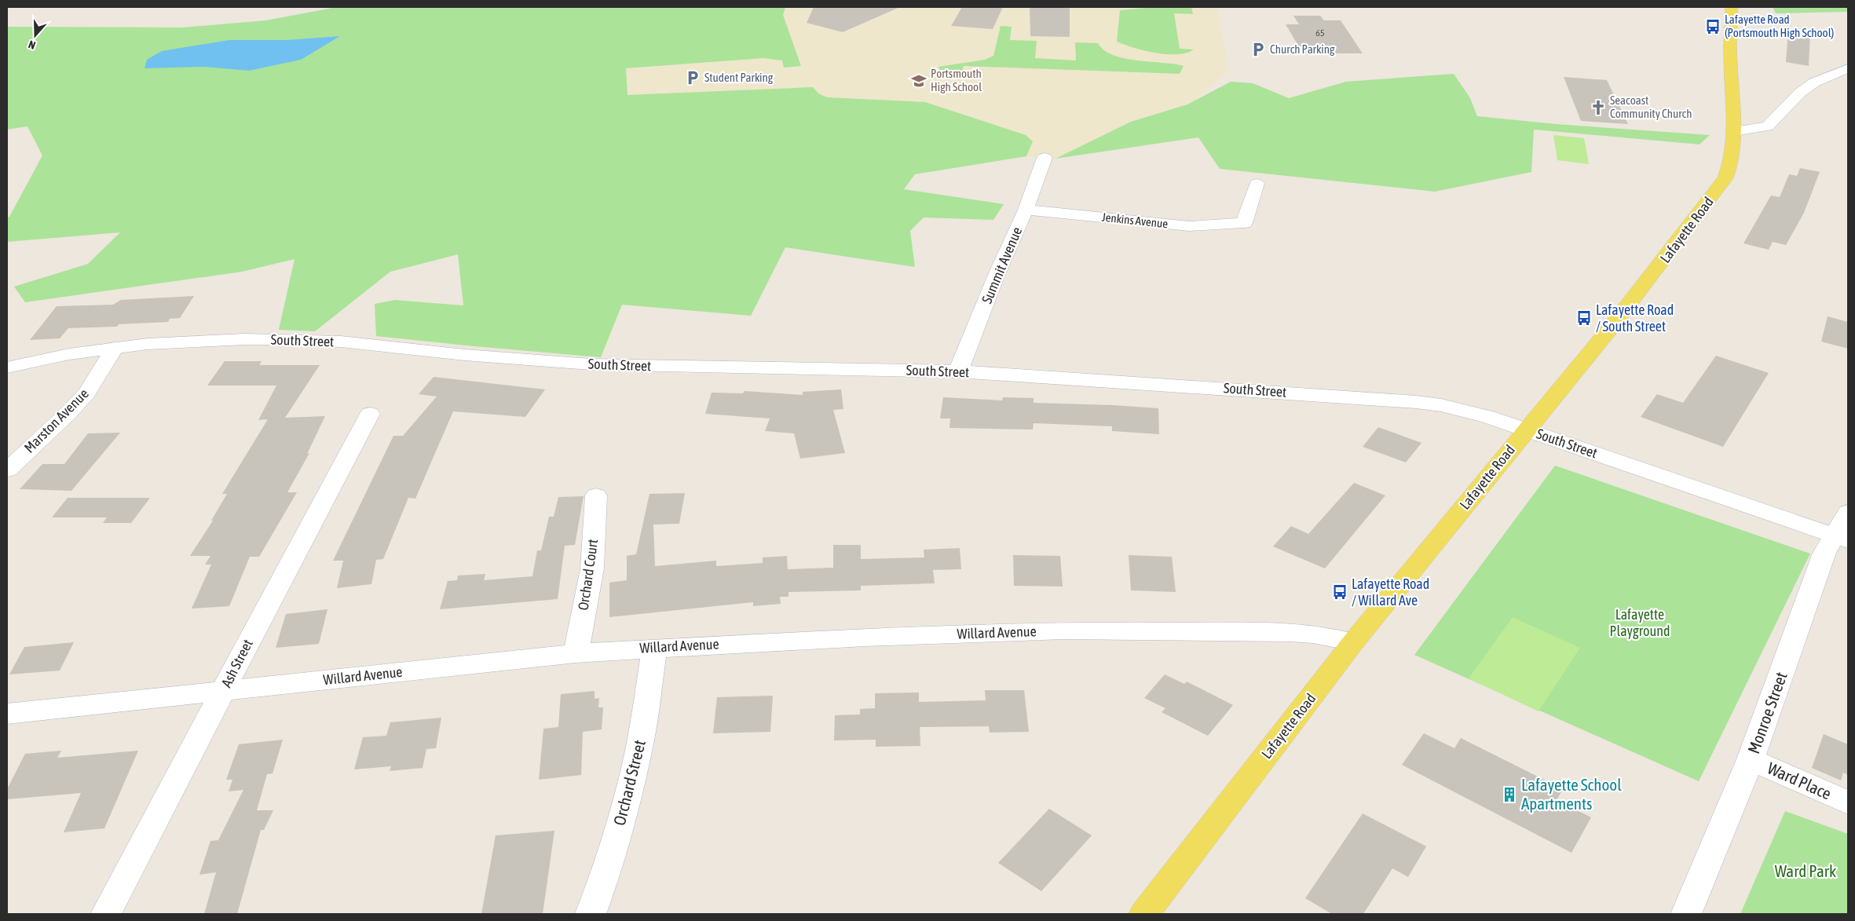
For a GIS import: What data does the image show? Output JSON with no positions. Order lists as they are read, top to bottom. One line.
{"streets":{"main road":["Lafayette Road"],"street":["Jenkins Avenue","Summit Avenue","South Street","Marston Avenue","Orchard Court","Willard Avenue","Ash Street","Monroe Street","Ward Place","Orchard Street"]},"crossings":[["Jenkins Avenue","Summit Avenue"],["Lafayette Road","South Street"],["Lafayette Road","Willard Avenue"],["Summit Avenue","South Street"],["South Street","Marston Avenue"],["South Street","Monroe Street"],["Orchard Court","Willard Avenue"],["Willard Avenue","Ash Street"],["Willard Avenue","Orchard Street"],["Monroe Street","Ward Place"]],"parks":["Lafayette Playground","Ward Park"],"places":{"bus stop":["Lafayette Road (Portsmouth High School)","Lafayette Road / South Street","Lafayette Road / Willard Ave"],"parking":["Church Parking","Student Parking"],"school or university":["Portsmouth High School"],"church":["Seacoast Community Church"],"building":["Lafayette School Apartments"]},"house_numbers":["65"],"north":"bottom"}
